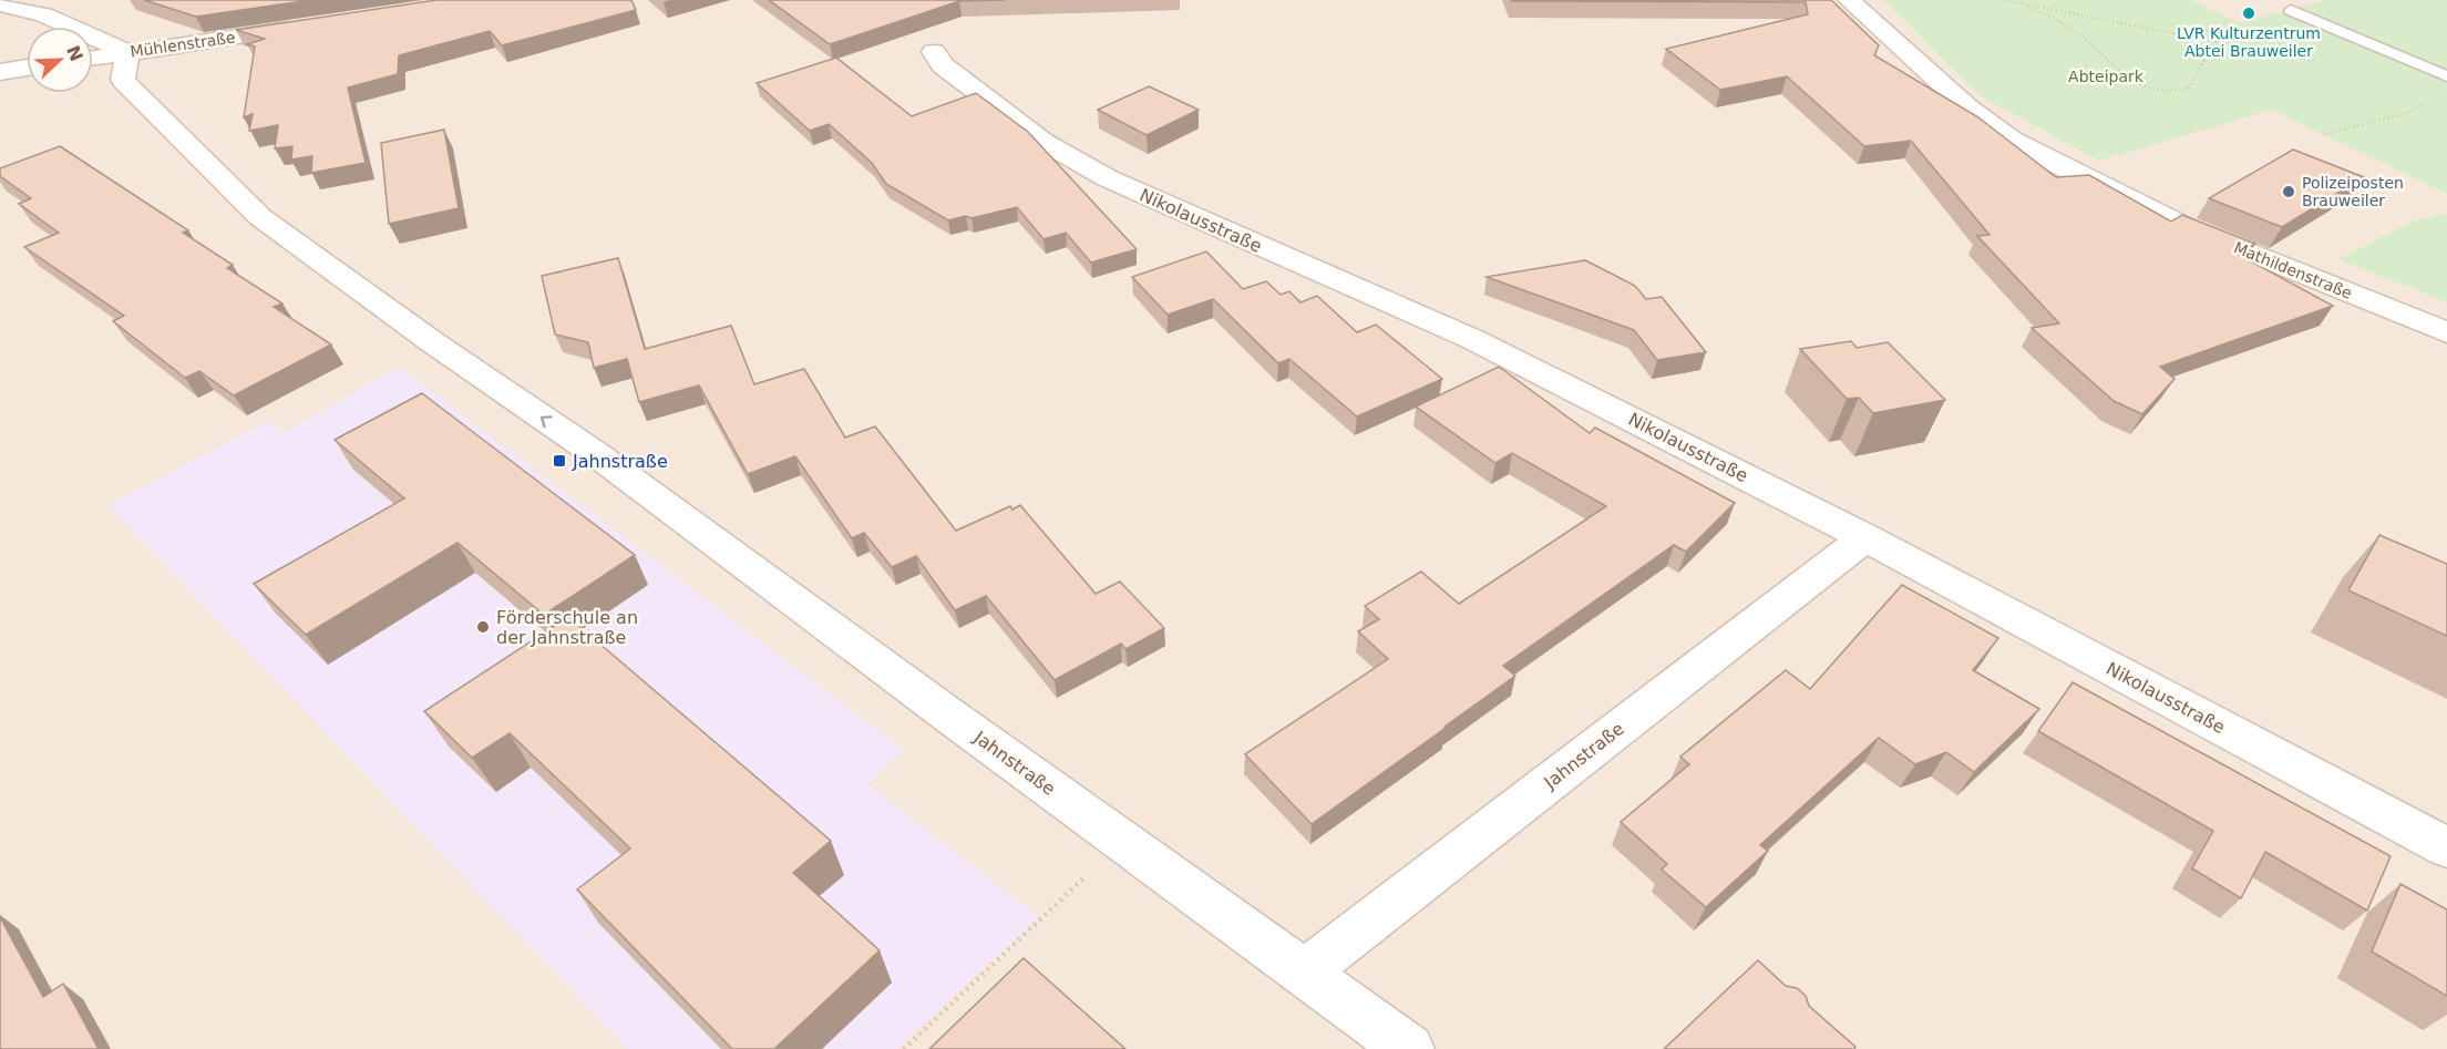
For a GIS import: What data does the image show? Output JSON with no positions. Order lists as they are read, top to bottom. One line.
{"streets":{"street":["Mühlenstraße","Nikolausstraße","Mathildenstraße","Jahnstraße"]},"crossings":[["Mühlenstraße","Jahnstraße"],["Nikolausstraße","Jahnstraße"]],"one_way":["Jahnstraße"],"parks":["Abteipark"],"places":{"other":["LVR Kulturzentrum Abtei Brauweiler","Polizeiposten Brauweiler","Förderschule an der Jahnstraße"],"transit":["Jahnstraße"]},"north":"top right"}
